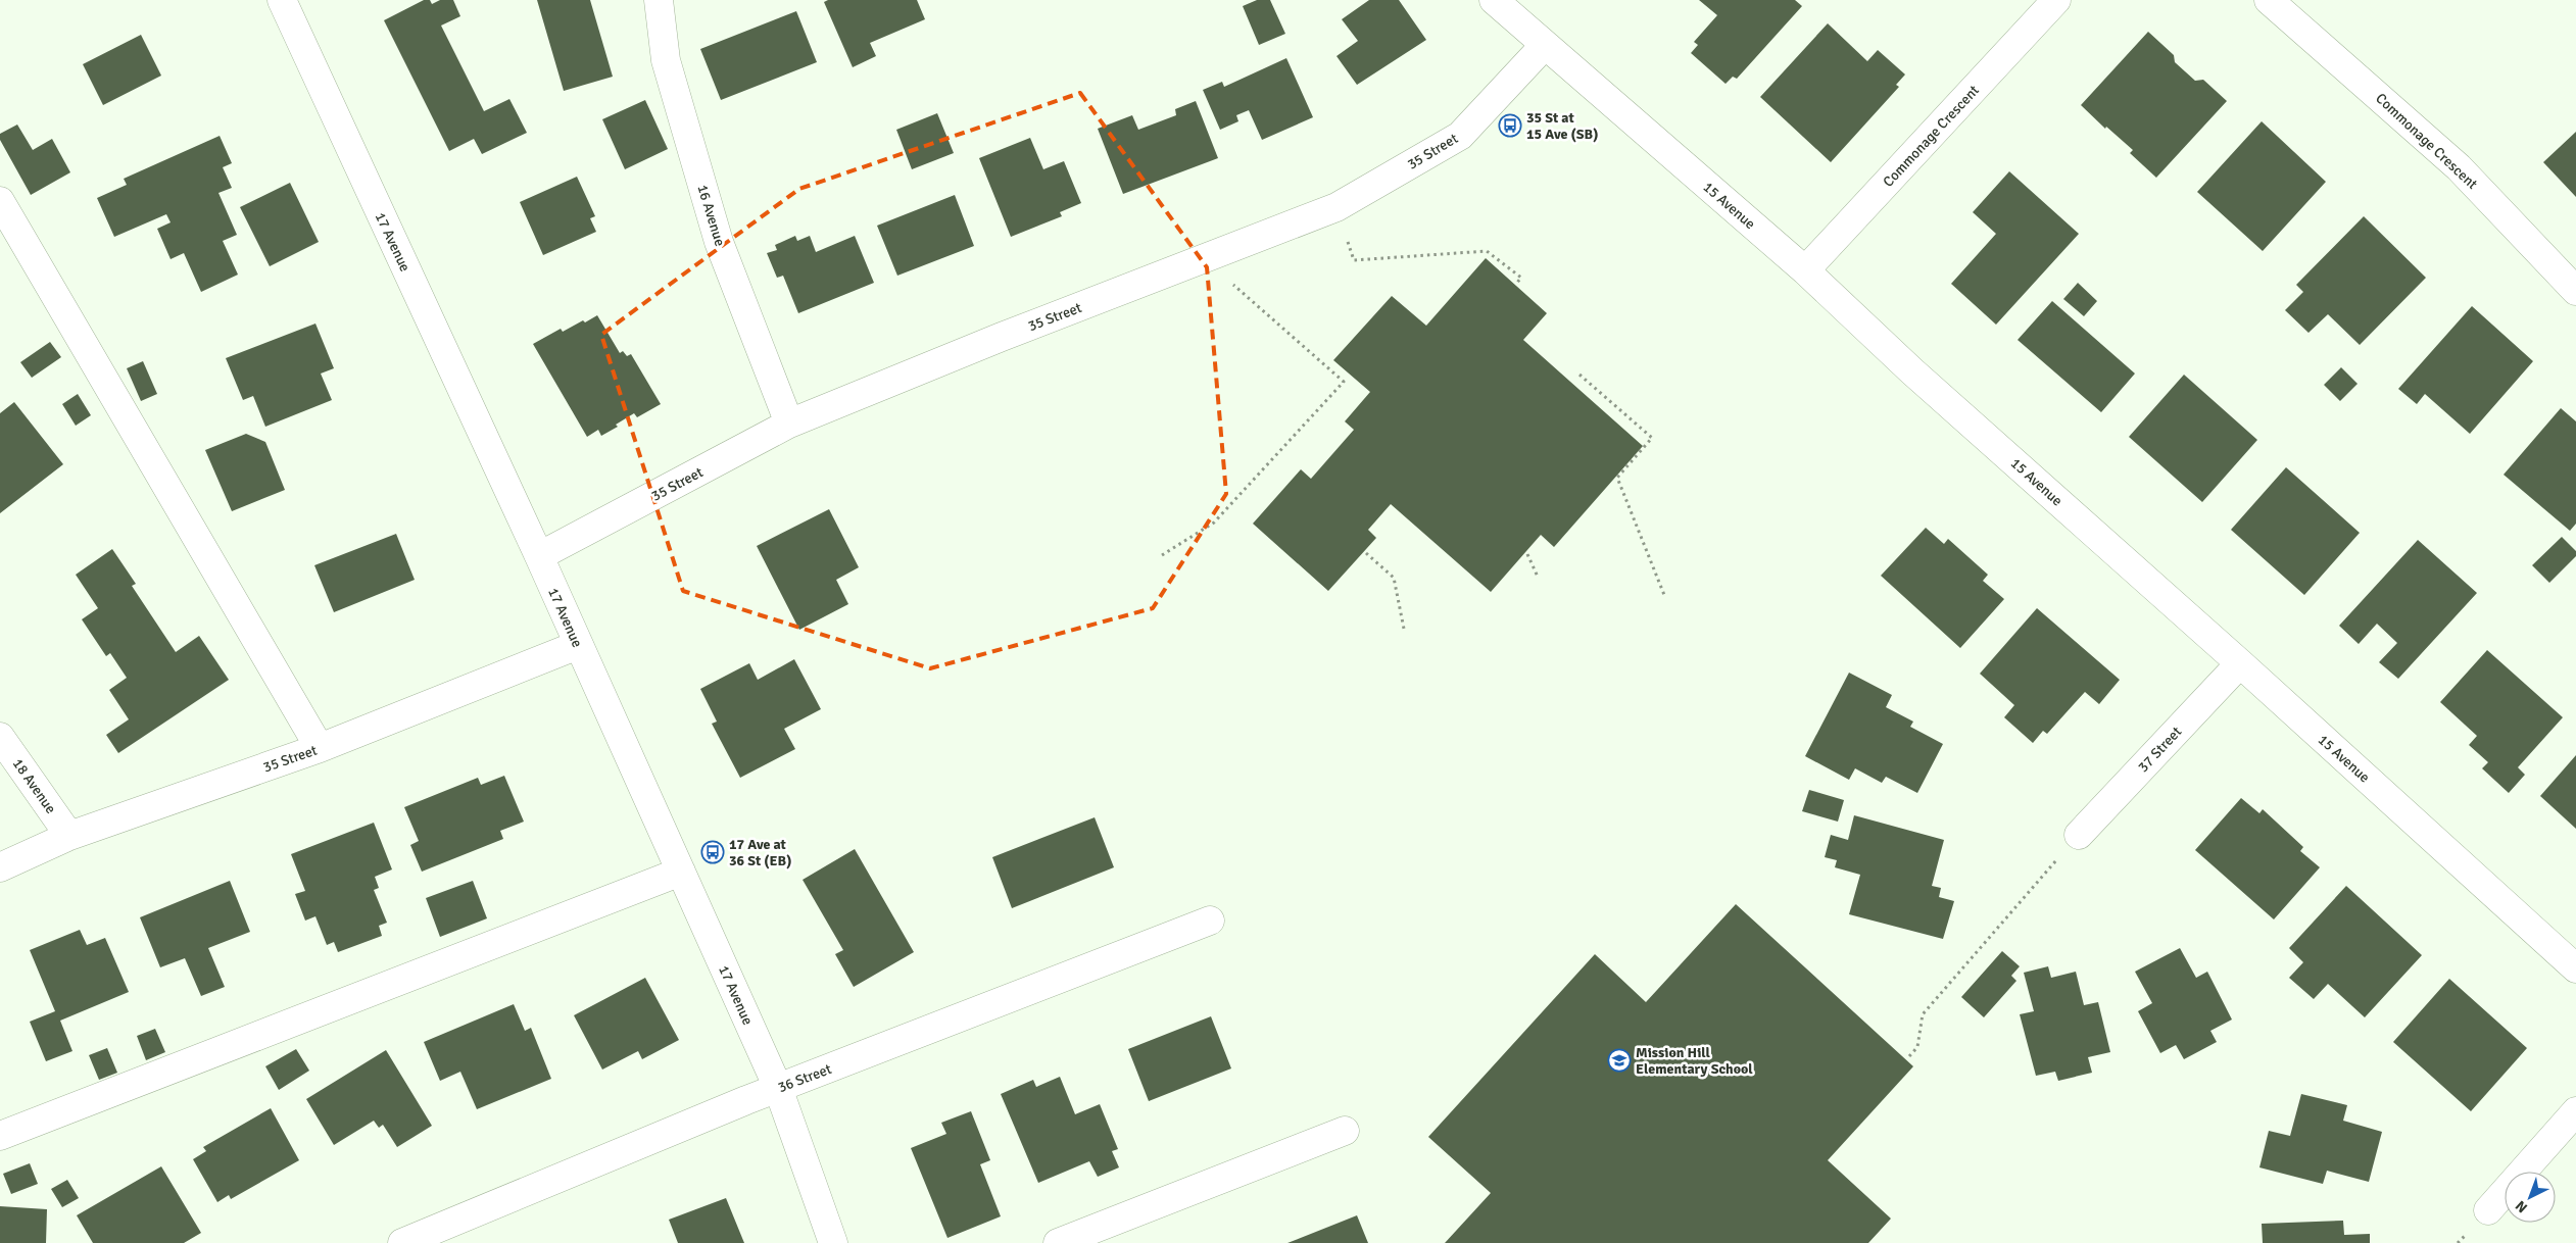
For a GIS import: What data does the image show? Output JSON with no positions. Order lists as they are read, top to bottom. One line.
{"streets":{"street":["Commonage Crescent","35 Street","15 Avenue","16 Avenue","17 Avenue","37 Street","18 Avenue","36 Street"]},"crossings":[["Commonage Crescent","15 Avenue"],["35 Street","15 Avenue"],["35 Street","16 Avenue"],["35 Street","17 Avenue"],["35 Street","18 Avenue"],["15 Avenue","37 Street"],["17 Avenue","36 Street"]],"places":{"bus stop":["35 St at 15 Ave (SB)","17 Ave at 36 St (EB)"],"school or university":["Mission Hill Elementary School"]},"north":"bottom left"}
